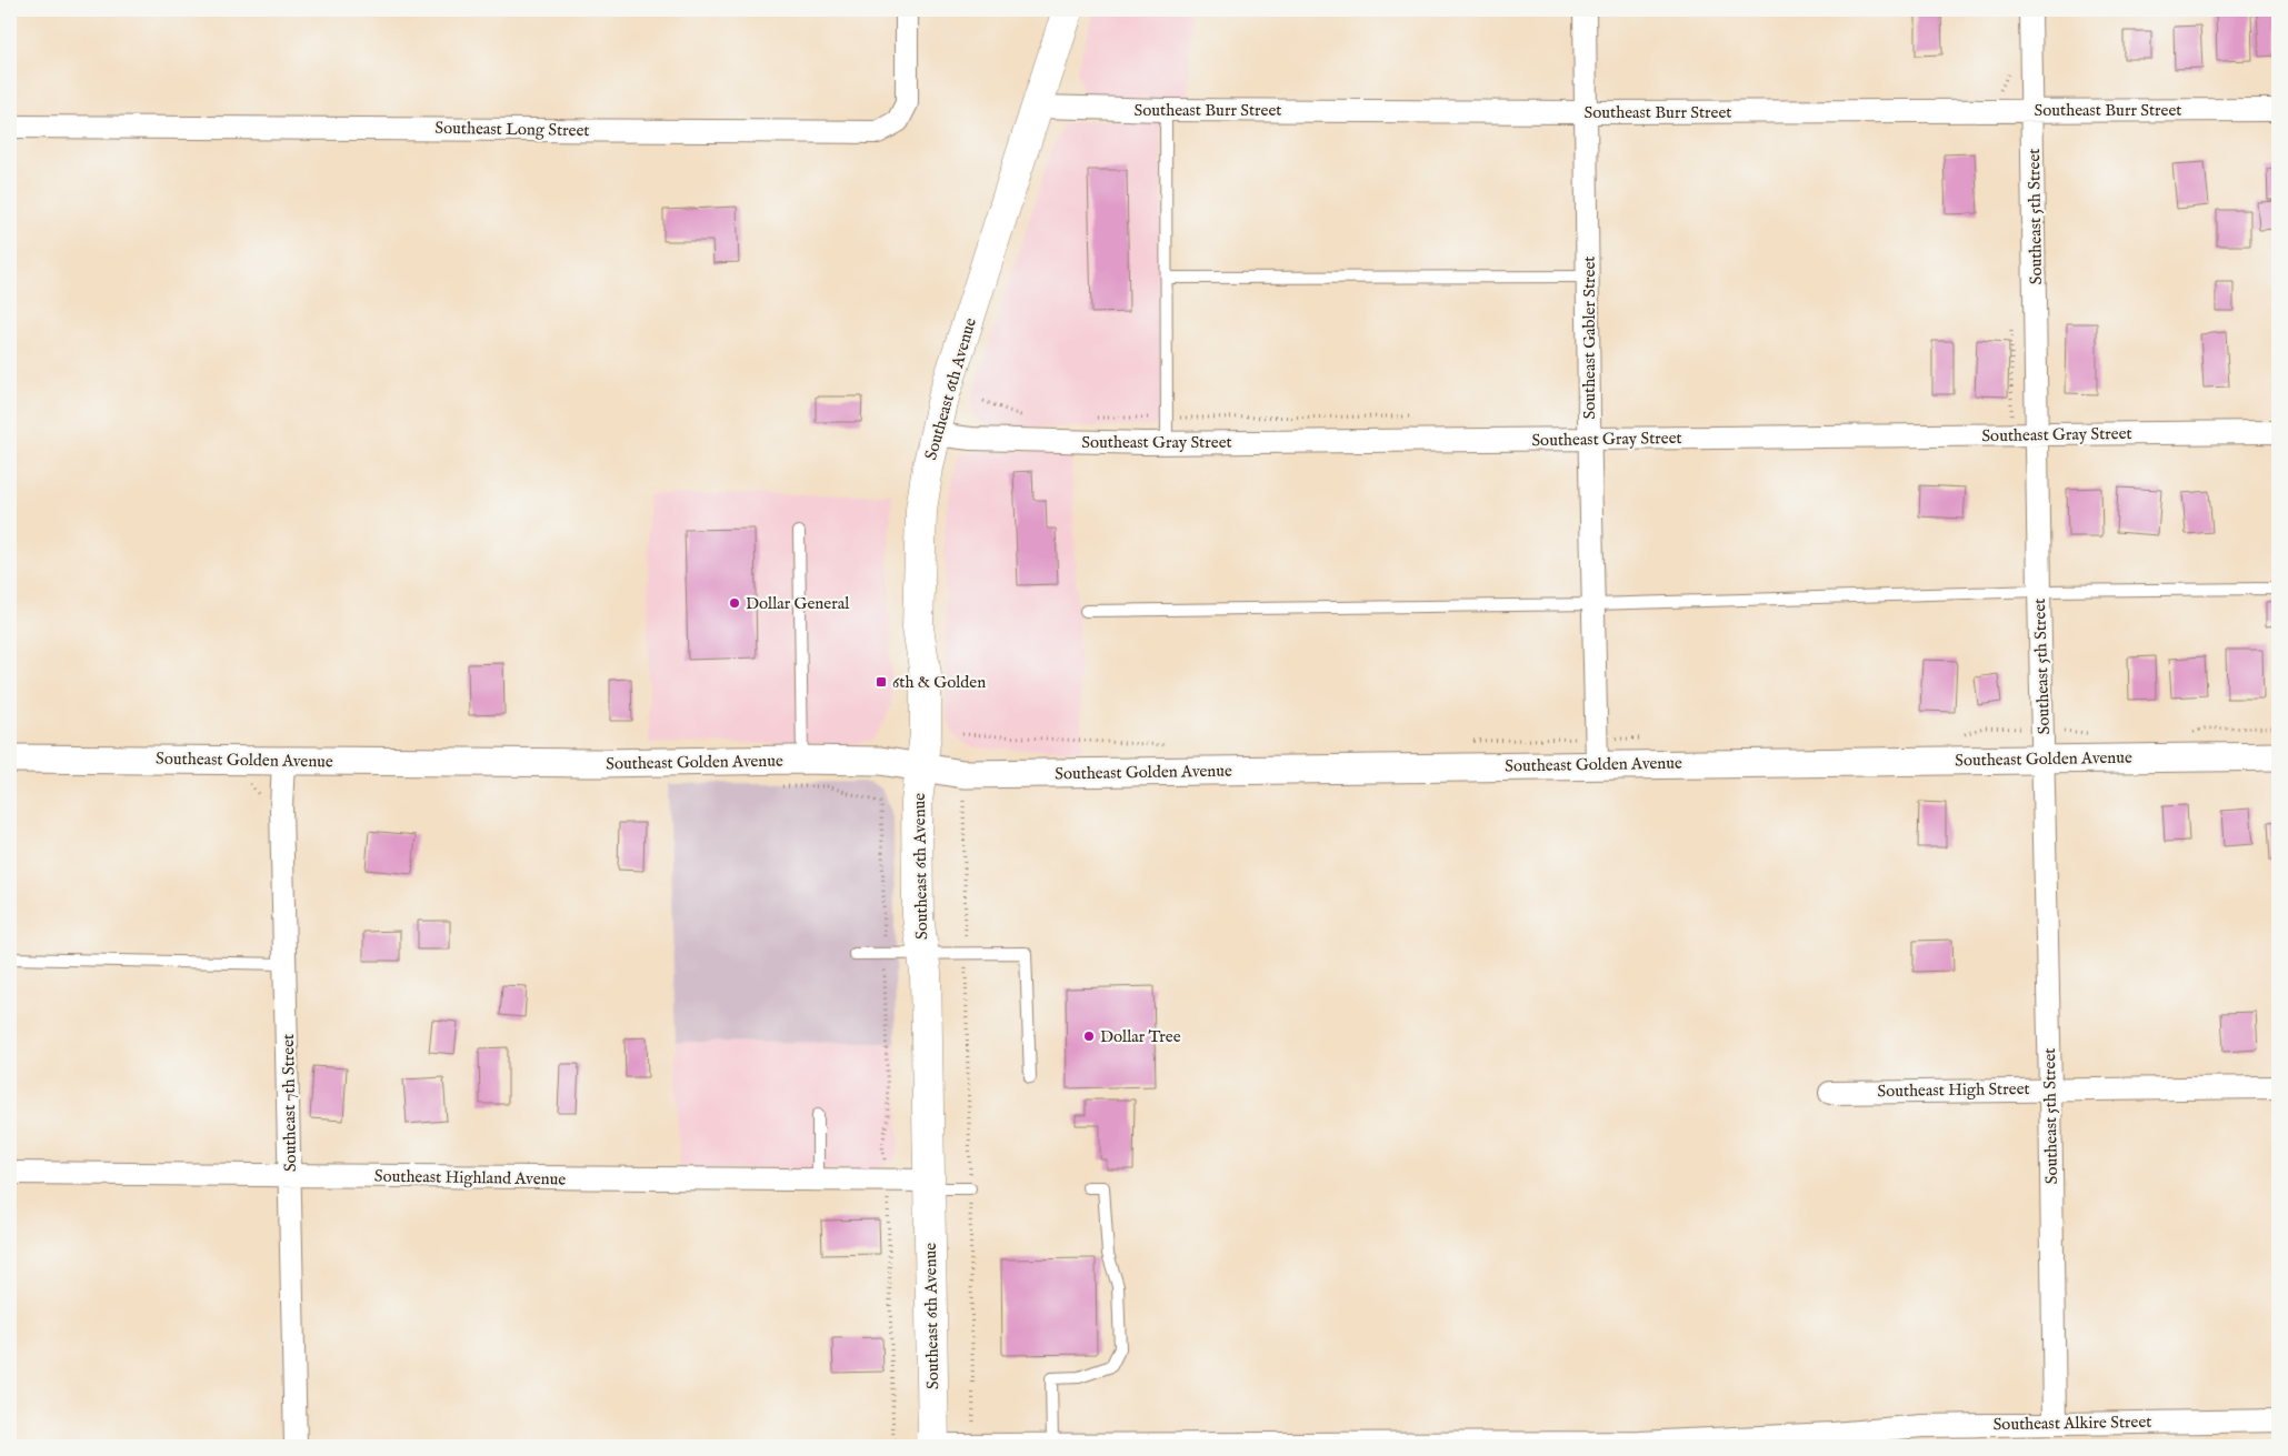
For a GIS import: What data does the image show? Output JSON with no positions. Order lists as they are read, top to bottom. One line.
{"streets":{"main road":["Southeast 6th Avenue"],"street":["Southeast Burr Street","Southeast Long Street","Southeast 5th Street","Southeast Gabler Street","Southeast Gray Street","Southeast Golden Avenue","Southeast High Street","Southeast 7th Street","Southeast Highland Avenue","Southeast Alkire Street"]},"crossings":[["Southeast Burr Street","Southeast 5th Street"],["Southeast Burr Street","Southeast Gabler Street"],["Southeast Burr Street","Southeast 6th Avenue"],["Southeast 5th Street","Southeast Gray Street"],["Southeast 5th Street","Southeast Golden Avenue"],["Southeast 5th Street","Southeast High Street"],["Southeast 5th Street","Southeast Alkire Street"],["Southeast Gabler Street","Southeast Gray Street"],["Southeast Gabler Street","Southeast Golden Avenue"],["Southeast 6th Avenue","Southeast Gray Street"],["Southeast 6th Avenue","Southeast Golden Avenue"],["Southeast 6th Avenue","Southeast Highland Avenue"],["Southeast 6th Avenue","Southeast Alkire Street"],["Southeast Golden Avenue","Southeast 7th Street"],["Southeast 7th Street","Southeast Highland Avenue"]],"places":{"other":["Dollar General","Dollar Tree"],"transit":["6th & Golden"]}}
